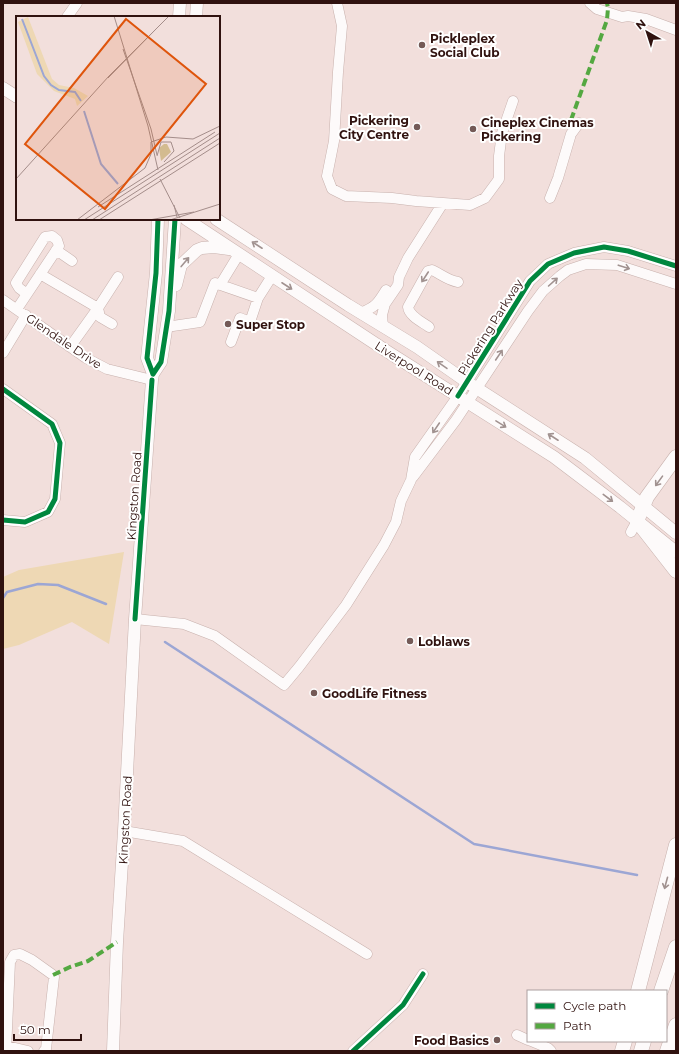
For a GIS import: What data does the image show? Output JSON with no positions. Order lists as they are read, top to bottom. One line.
{"streets":{"main road":["Liverpool Road","Kingston Road"],"street":["Pickering Parkway","Glendale Drive"]},"crossings":[["Pickering Parkway","Liverpool Road"],["Pickering Parkway","Kingston Road"],["Glendale Drive","Kingston Road"]],"places":["Pickleplex Social Club","Pickering City Centre","Cineplex Cinemas Pickering","Super Stop","Loblaws","GoodLife Fitness","Food Basics"],"legend":["Cycle path","Path"],"scale_bar":"50 m","north":"top left"}
